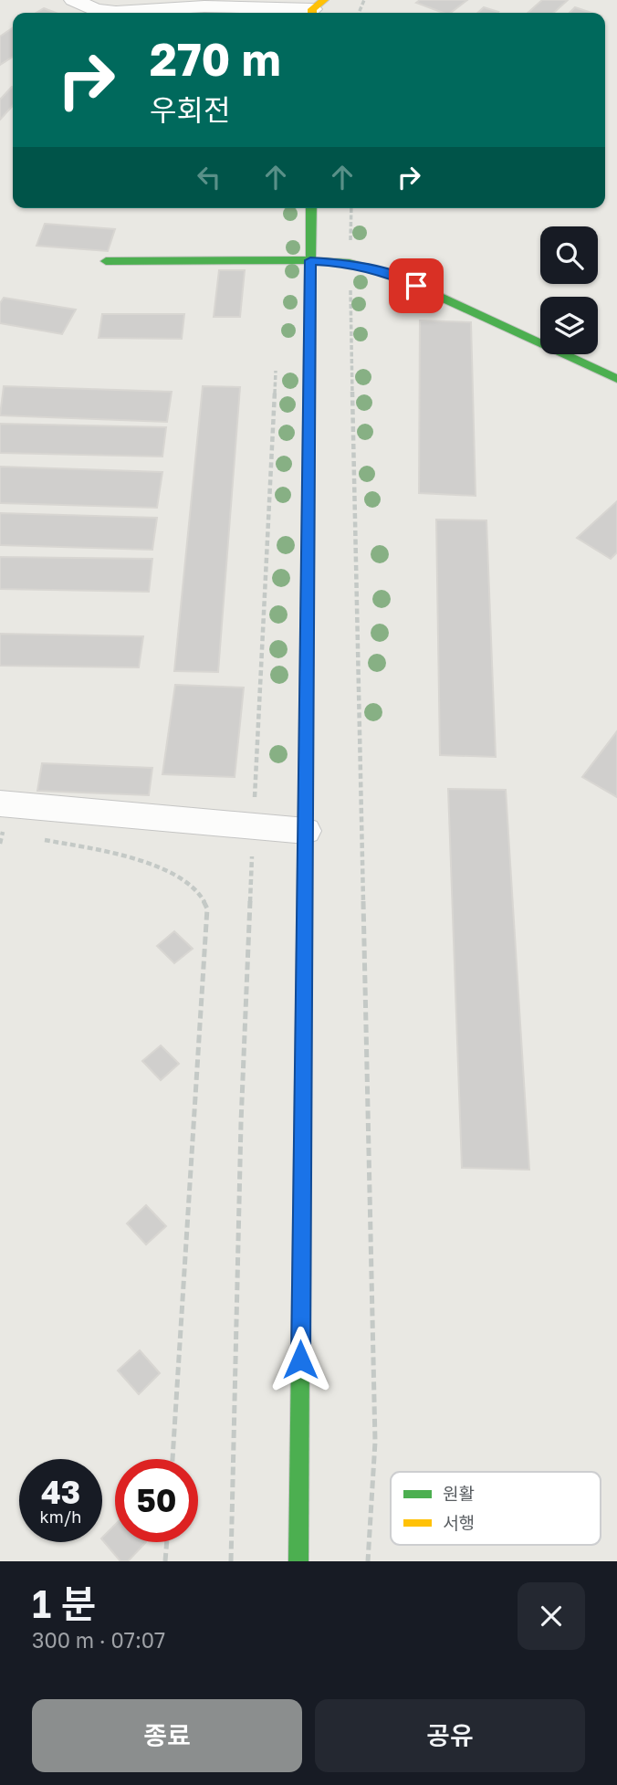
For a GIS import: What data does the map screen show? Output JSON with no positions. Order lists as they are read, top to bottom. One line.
{"legend":["원활","서행"],"page":{"turn":["270 m","우회전"],"speed":"43 km/h","limit":"50","heading":["1 분","300 m · 07:07"],"buttons":["종료","공유"]}}
